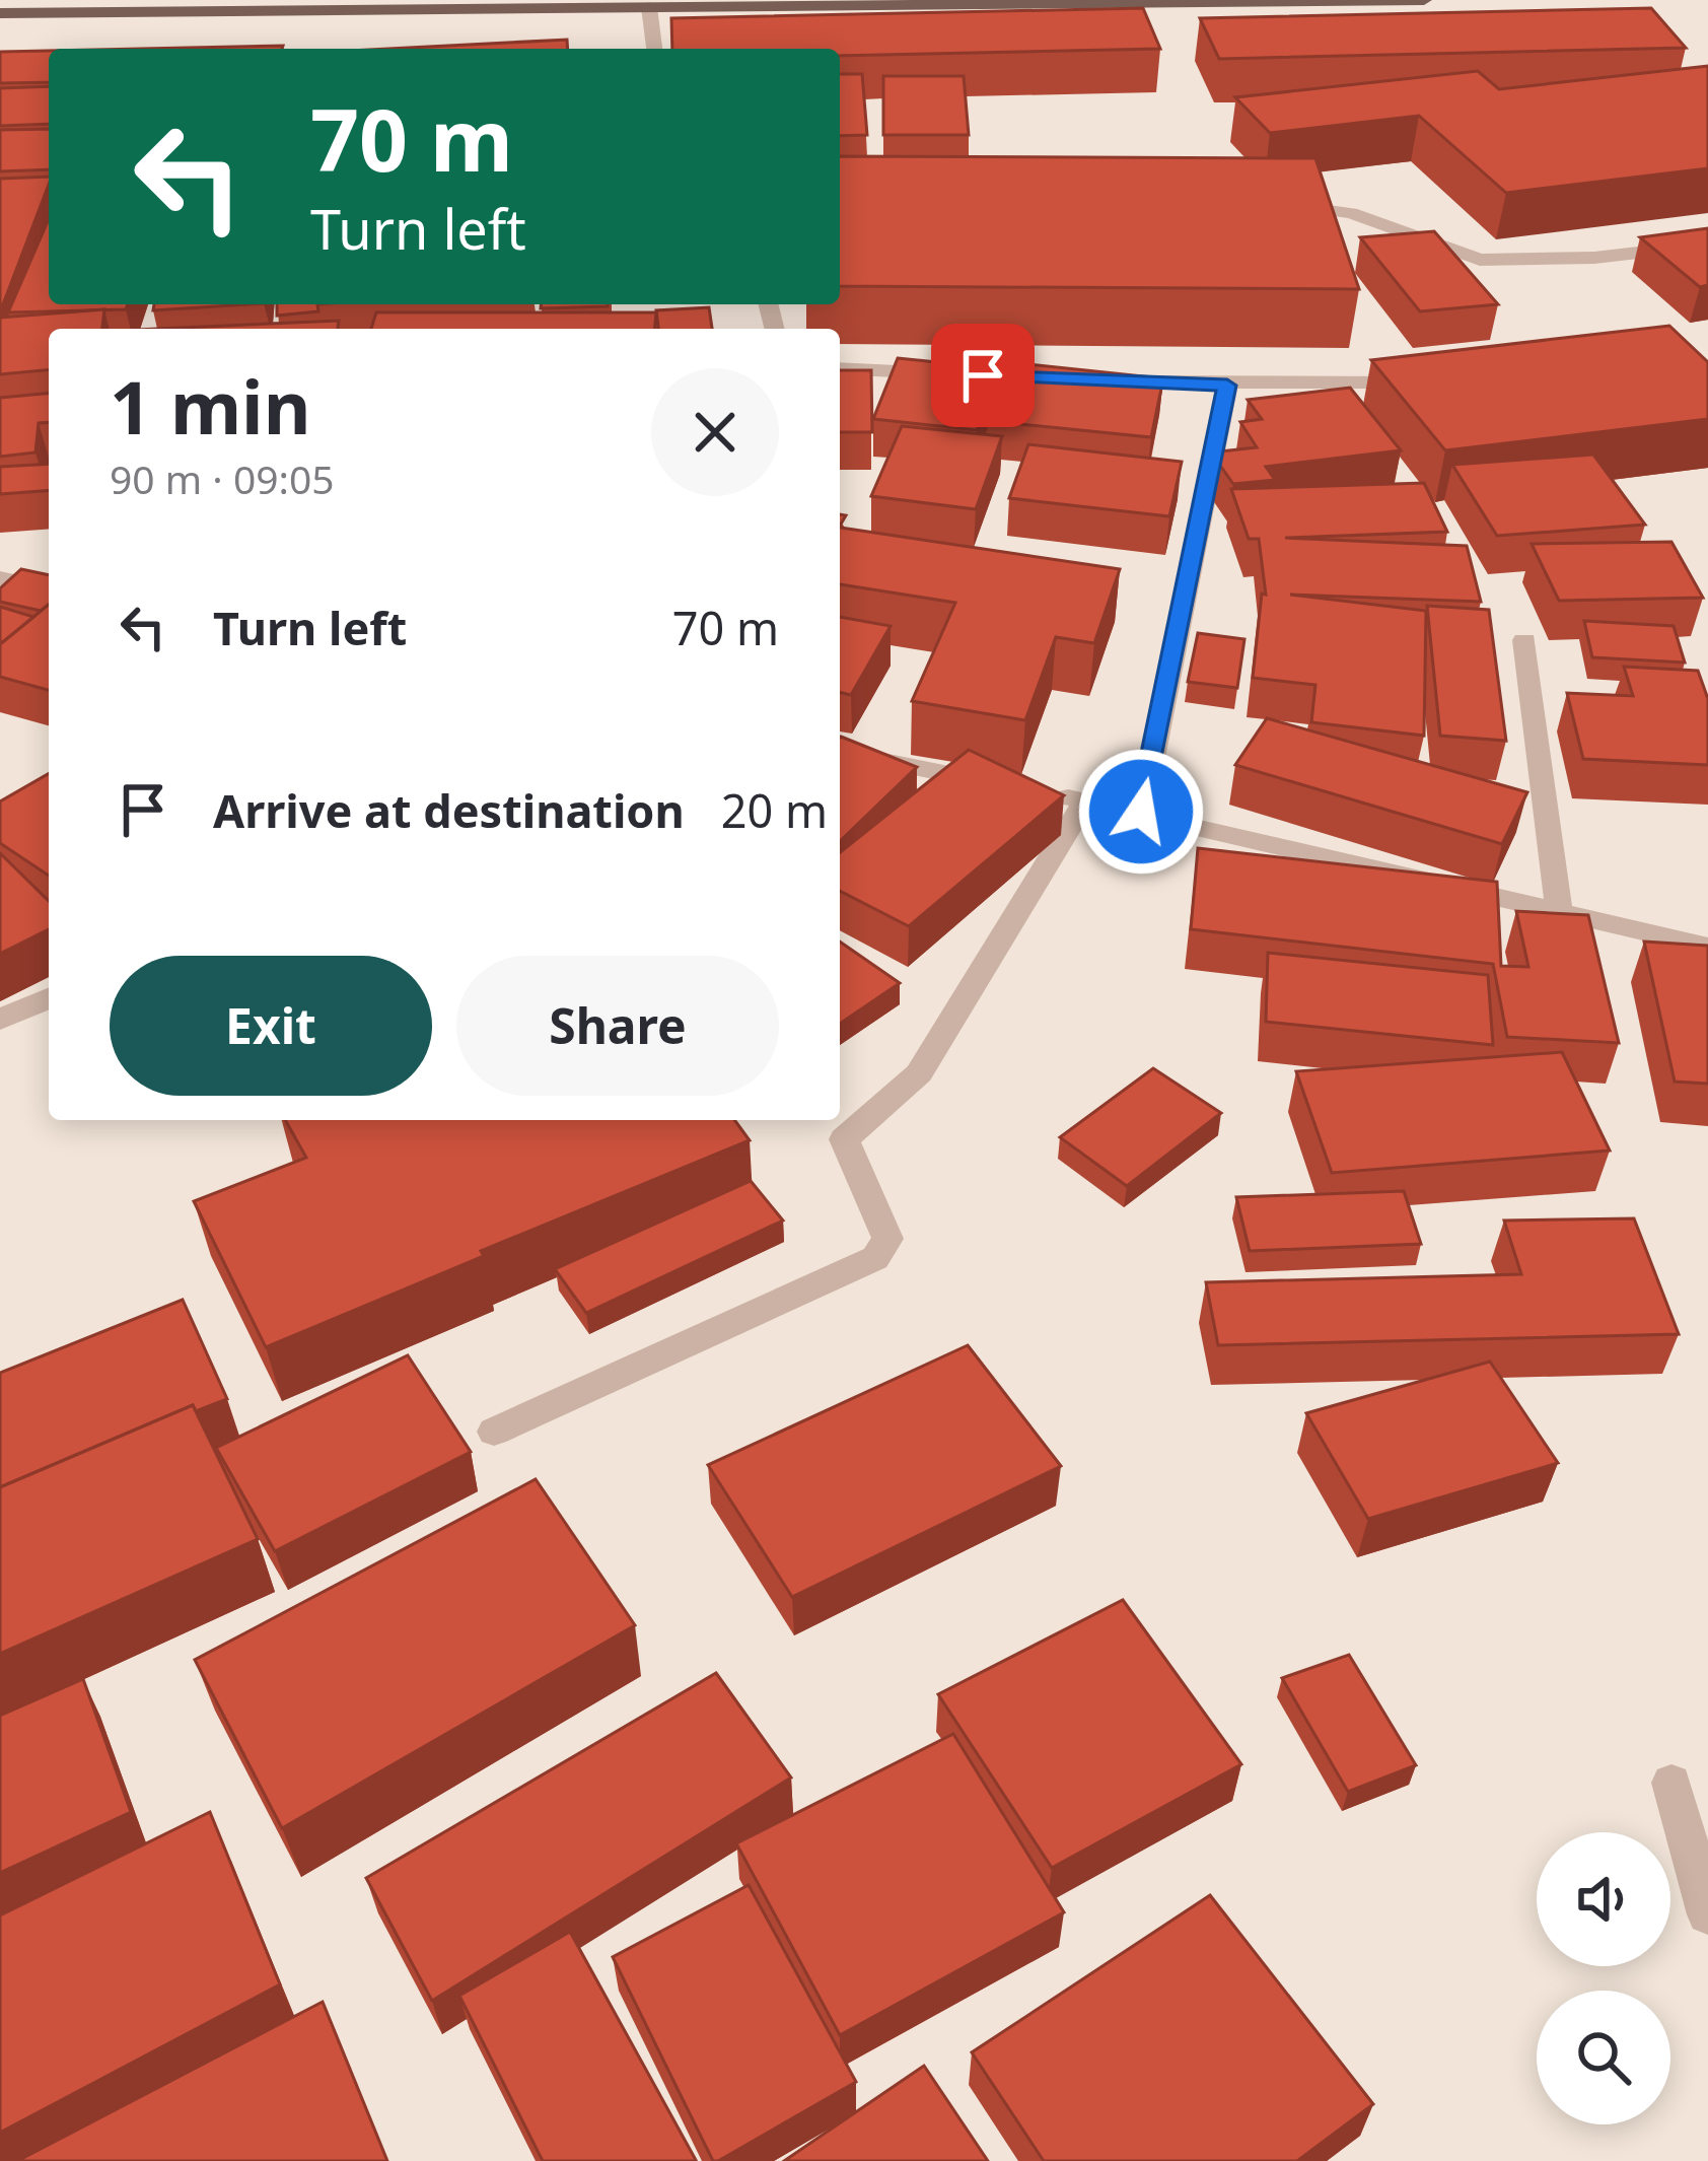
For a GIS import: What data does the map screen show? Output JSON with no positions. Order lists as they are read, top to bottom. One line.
{"page":{"turn":["70 m","Turn left"],"heading":["1 min","90 m · 09:05"],"list":[{"name":"Turn left","value":"70 m"},{"name":"Arrive at destination","value":"20 m"}],"buttons":["Exit","Share"]}}
